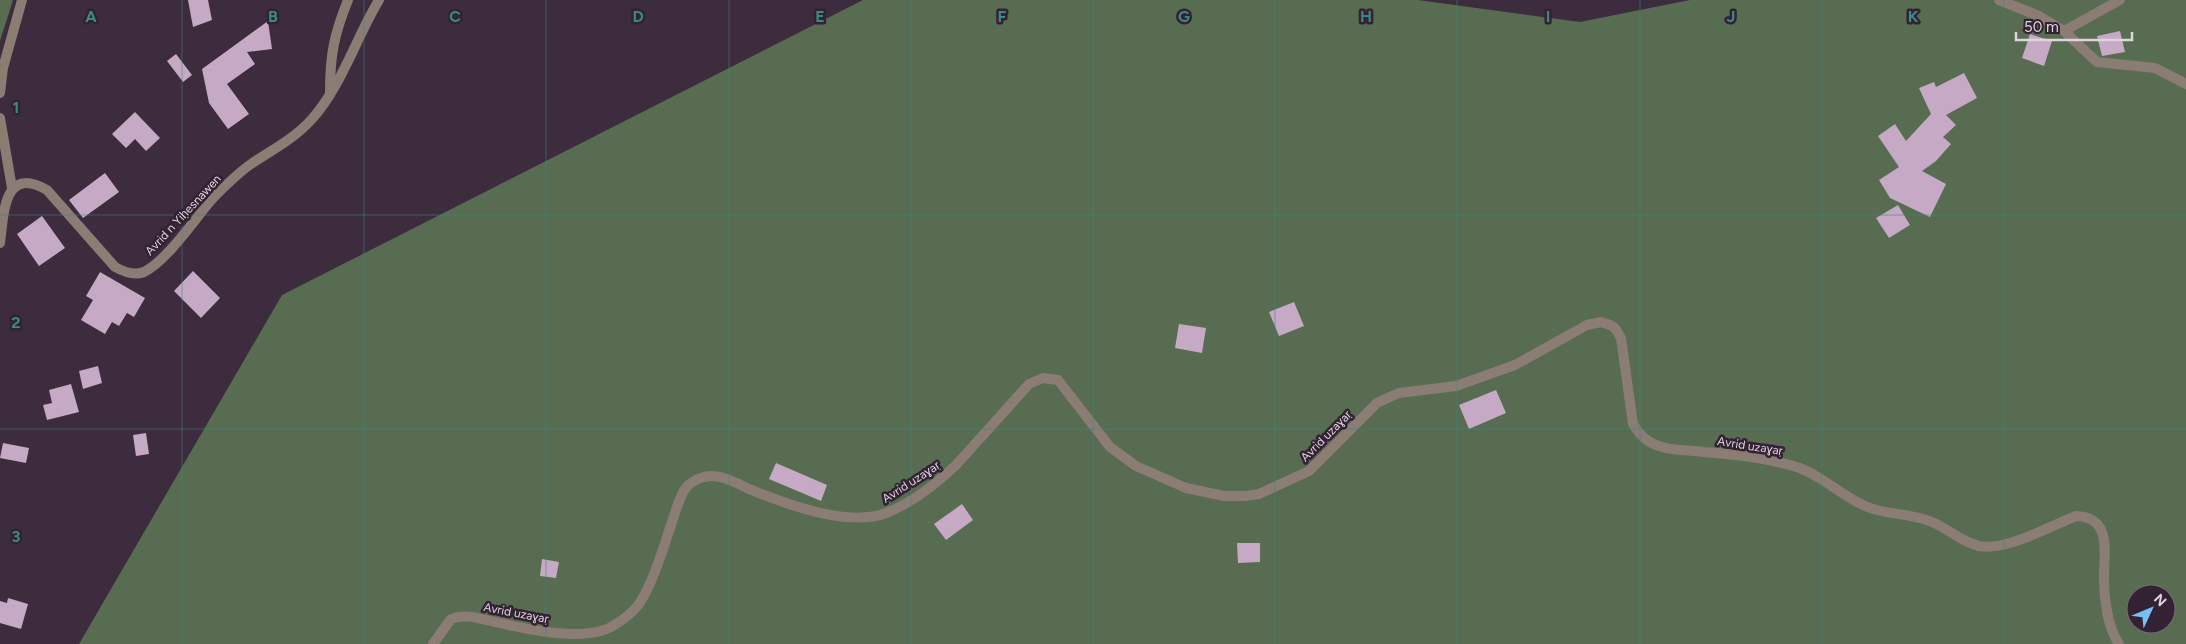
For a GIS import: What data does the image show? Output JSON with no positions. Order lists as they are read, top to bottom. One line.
{"streets":{"street":["Avrid n Yiḥesnawen","Avrid uzaɣaṛ"]},"scale_bar":"50 m","north":"top right","grid":{"columns":["A","B","C","D","E","F","G","H","I","J","K"],"rows":["1","2","3"]}}
